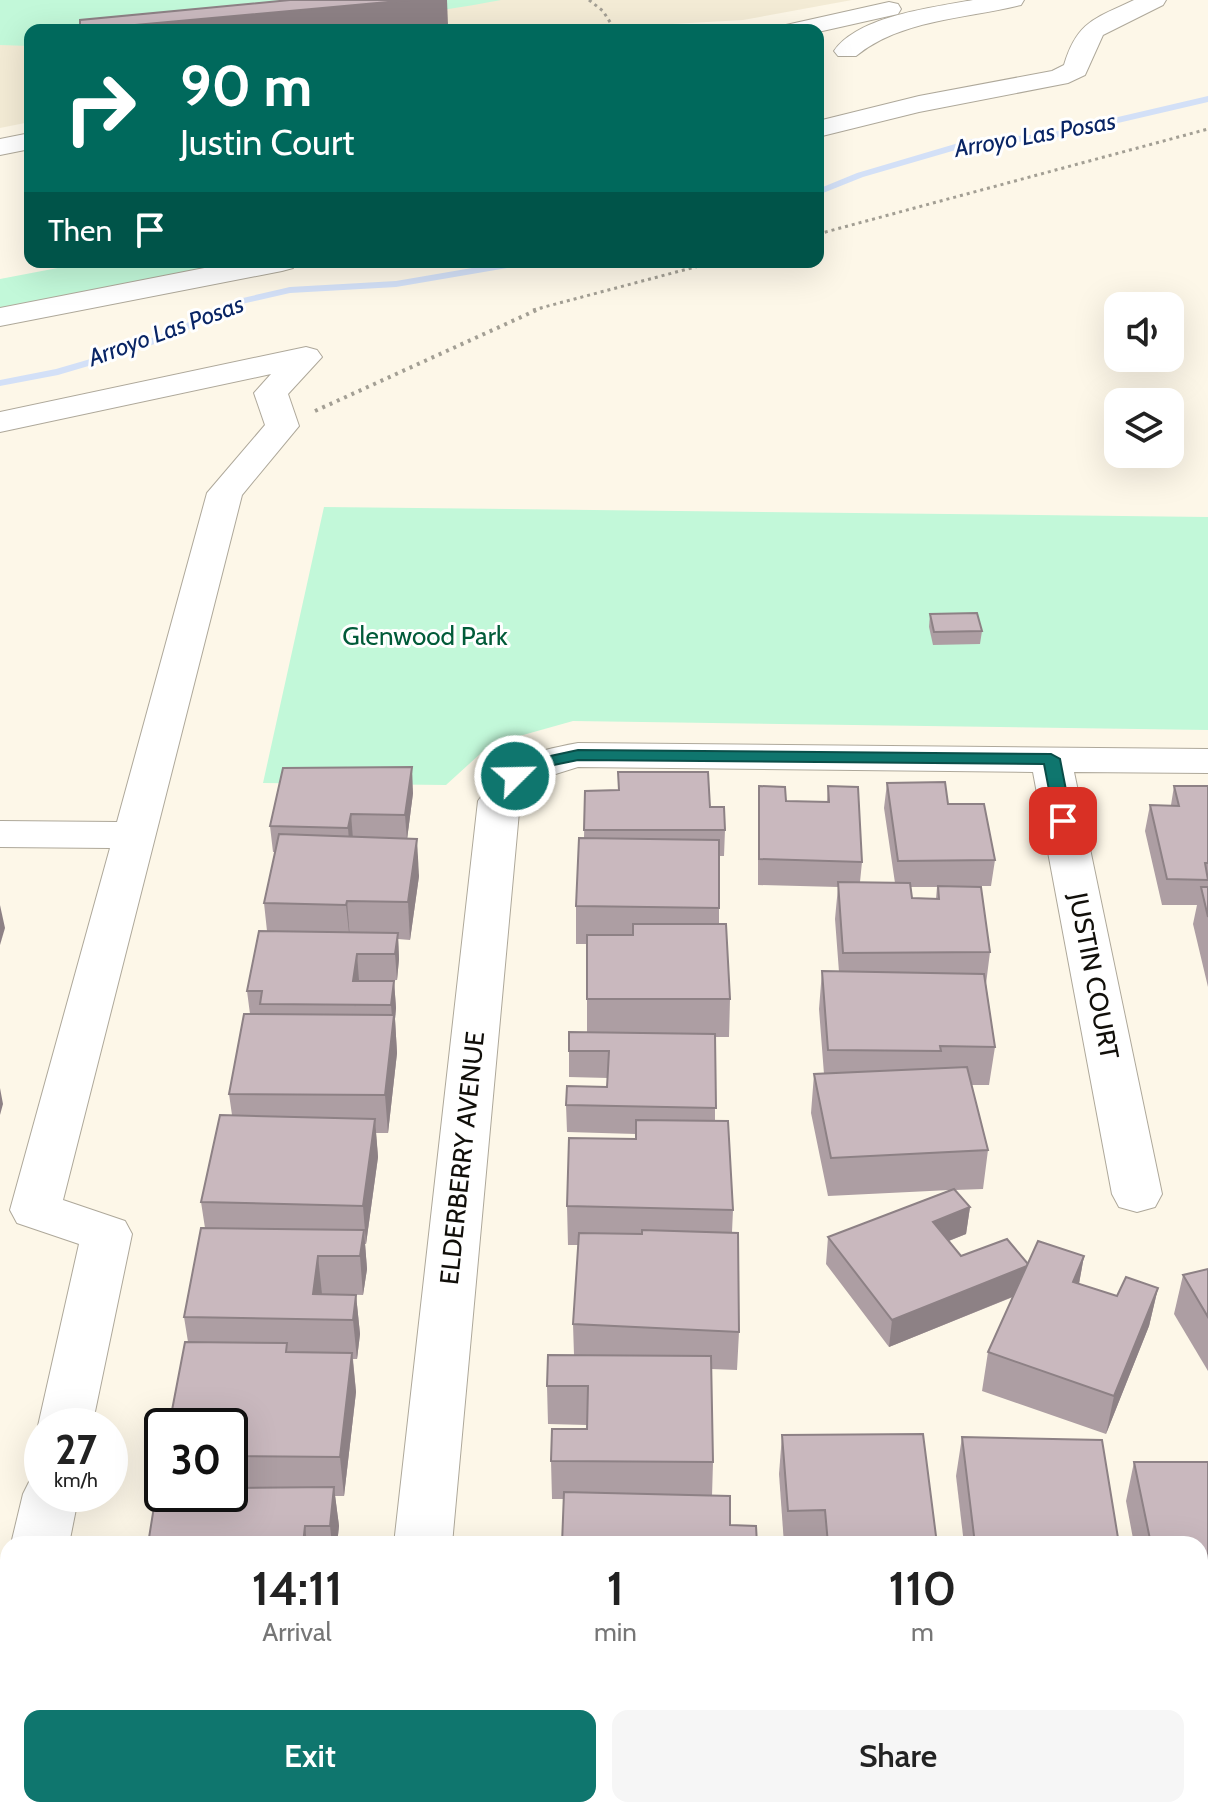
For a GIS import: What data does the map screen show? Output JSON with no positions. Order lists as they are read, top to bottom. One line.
{"streets":{"street":["JUSTIN COURT","ELDERBERRY AVENUE"]},"crossings":[["JUSTIN COURT","ELDERBERRY AVENUE"]],"water":["Arroyo Las Posas"],"parks":["Glenwood Park"],"page":{"turn":["90 m","Justin Court"],"then":"Then","speed":"27 km/h","limit":"30","eta":["14:11","Arrival","1","min","110","m"],"buttons":["Exit","Share"]}}
